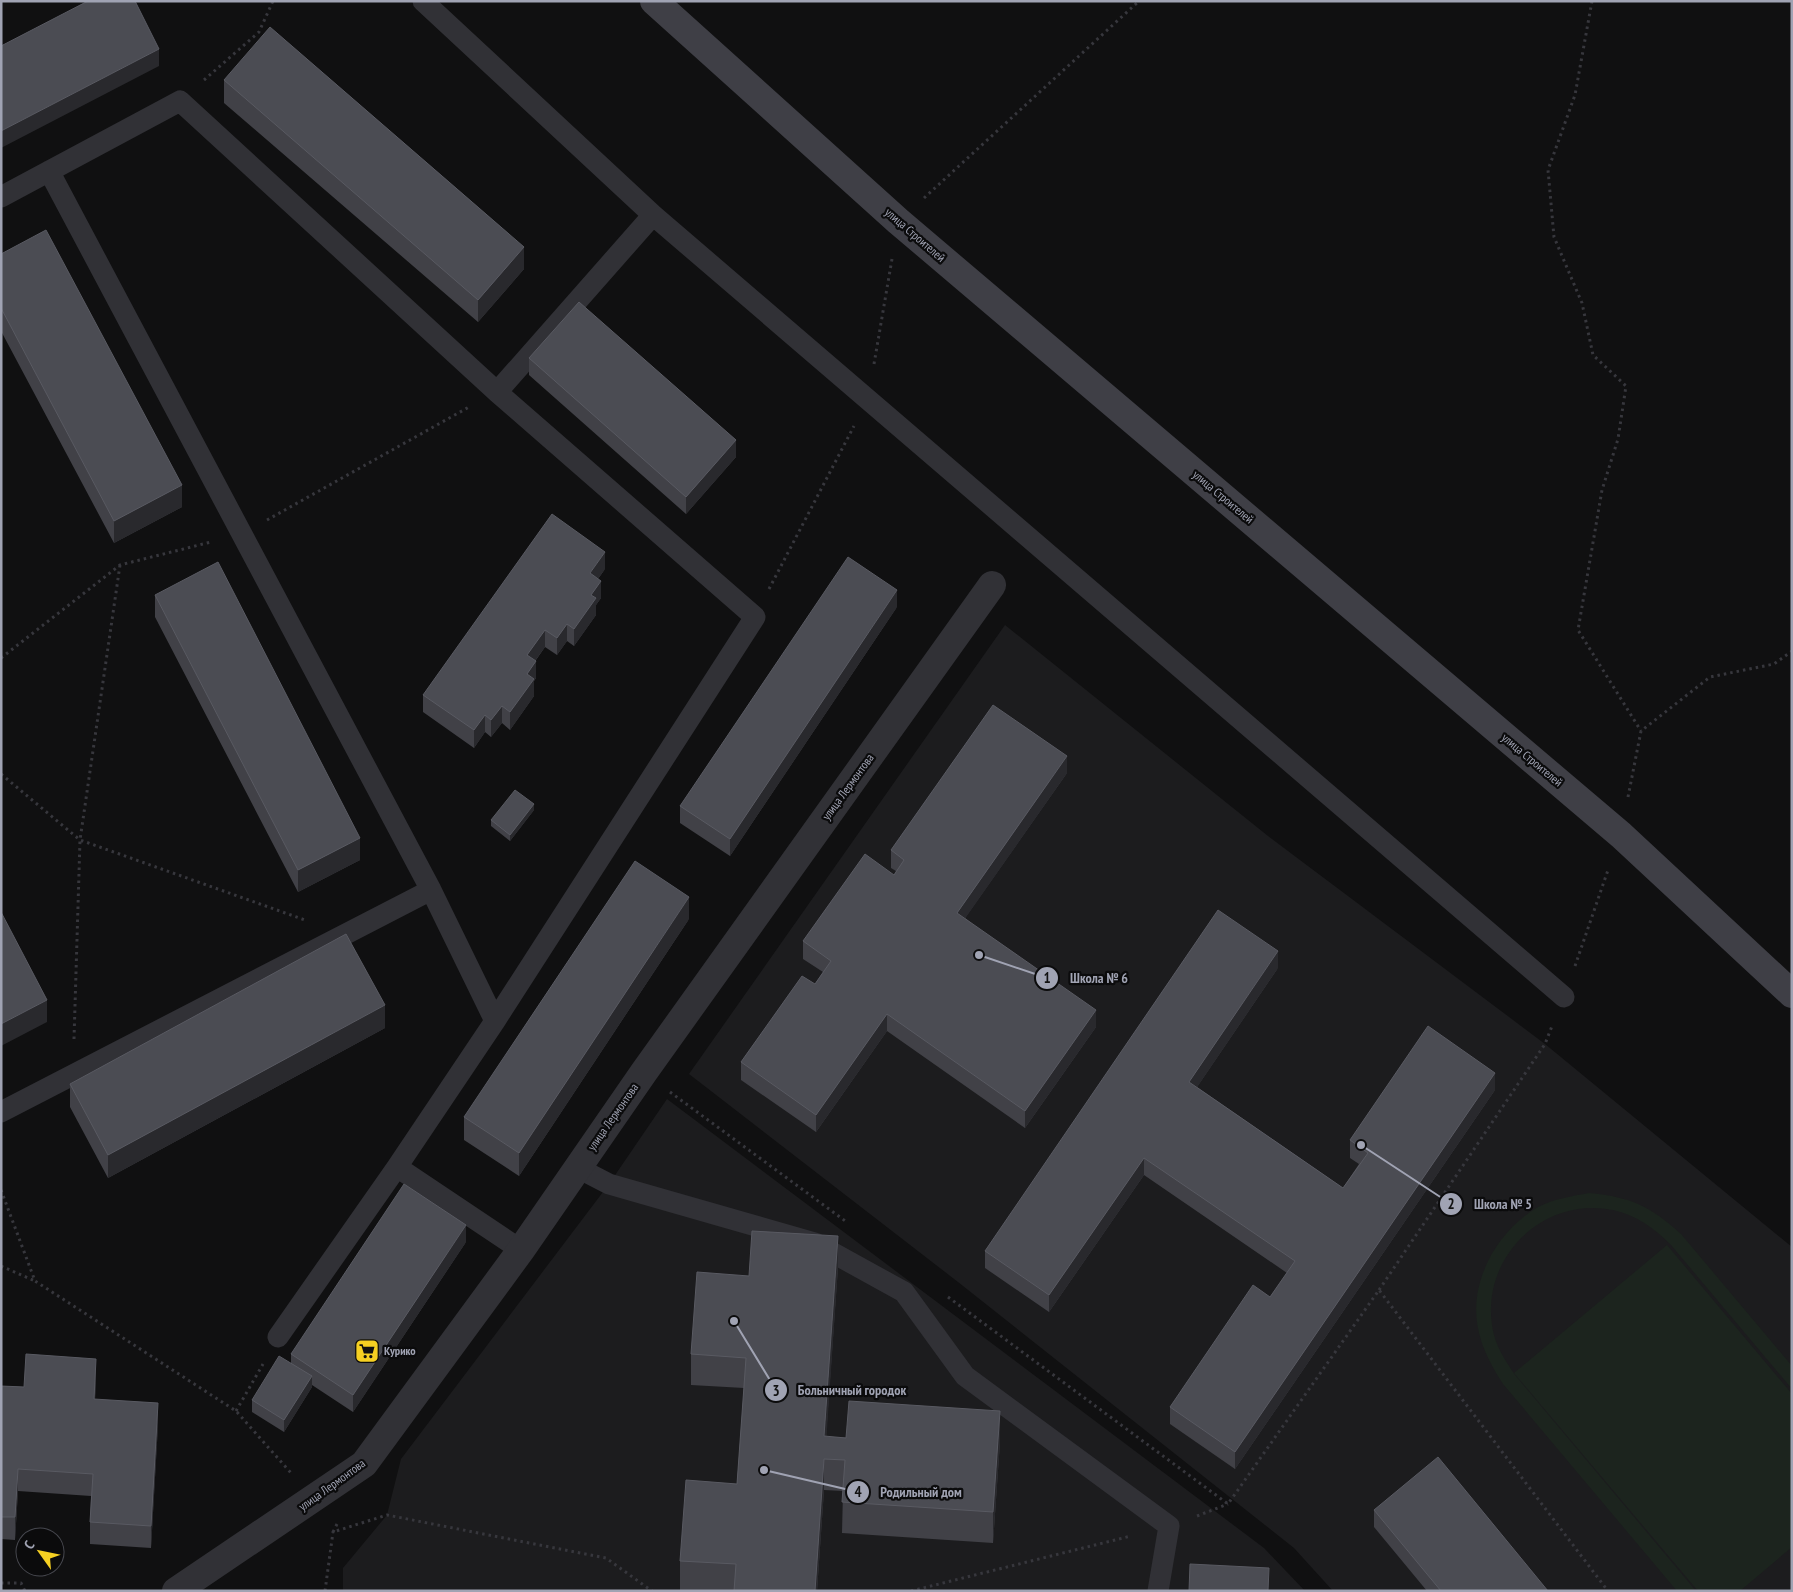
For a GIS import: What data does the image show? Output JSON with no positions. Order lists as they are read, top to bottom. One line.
{"streets":{"main road":["улица Строителей"],"street":["улица Лермонтова"]},"places":{"other":["Школа № 6","Школа № 5","Больничный городок","Родильный дом"],"supermarket":["Курико"]},"north":"top left"}
